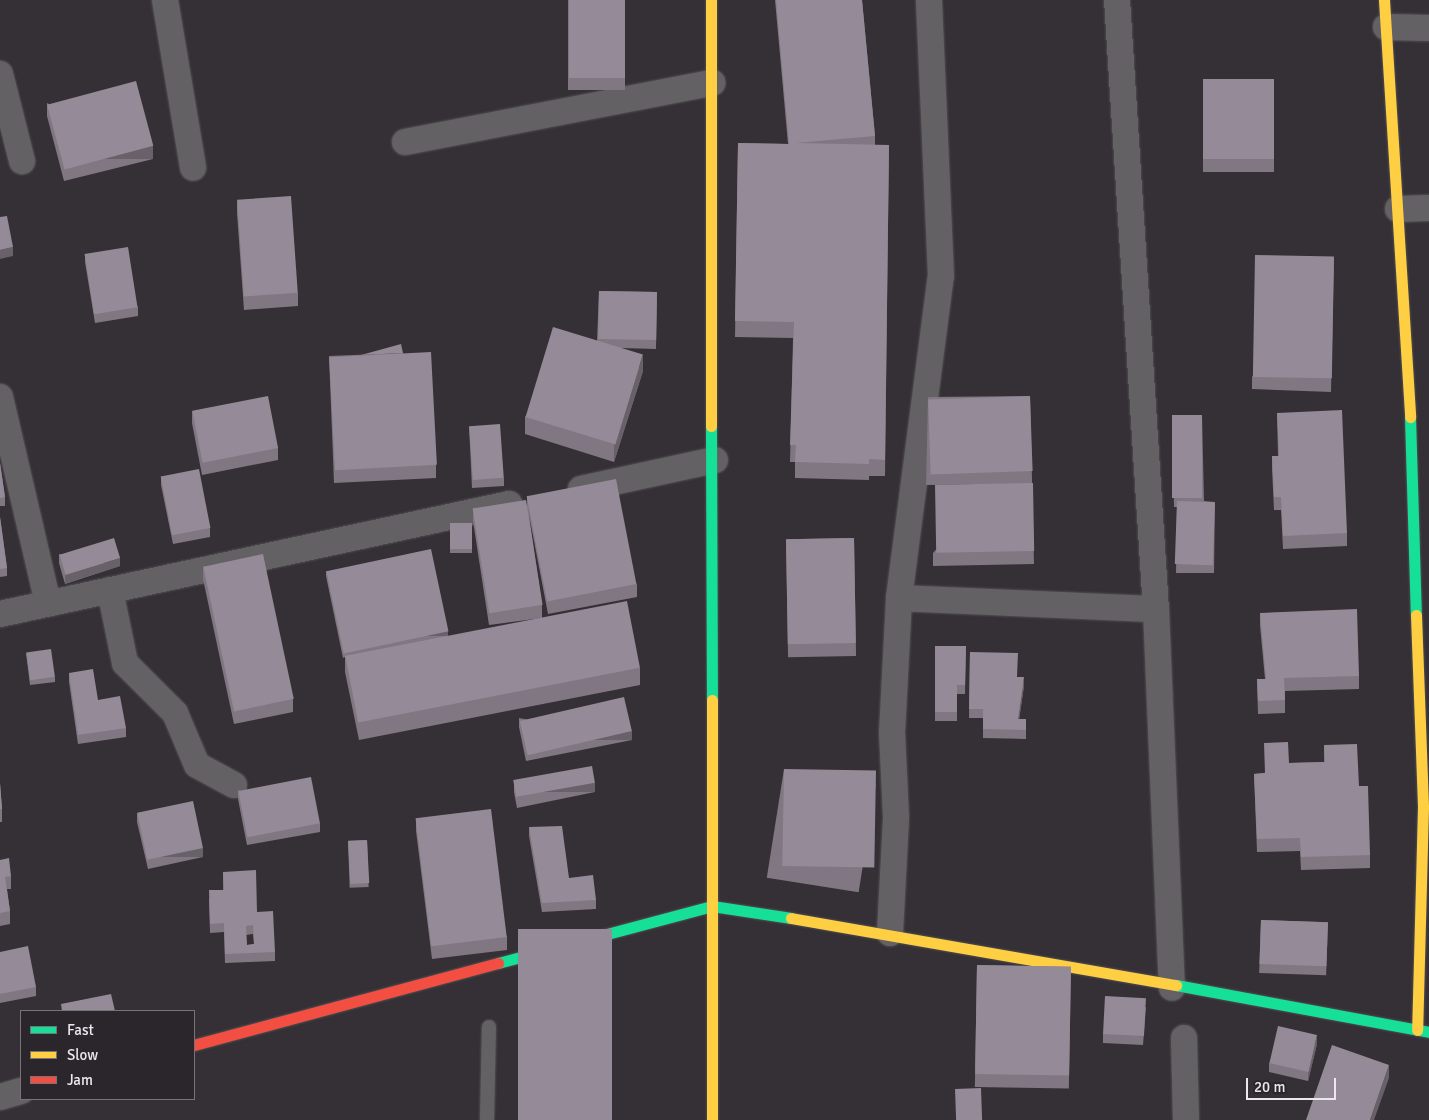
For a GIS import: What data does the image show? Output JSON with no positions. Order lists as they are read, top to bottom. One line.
{"legend":["Fast","Slow","Jam"],"scale_bar":"20 m"}
